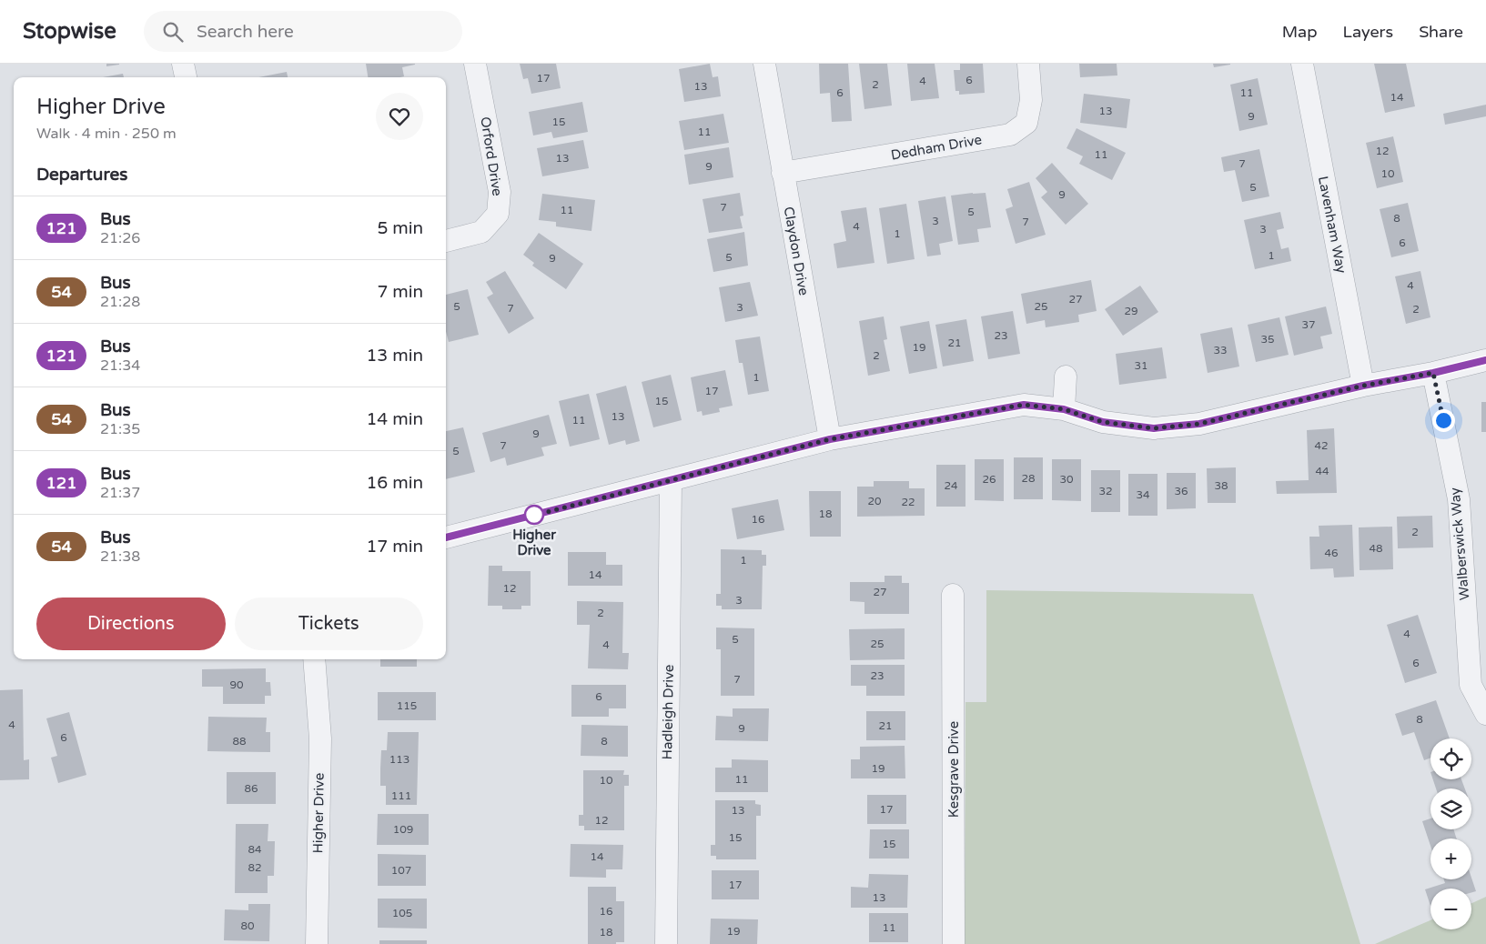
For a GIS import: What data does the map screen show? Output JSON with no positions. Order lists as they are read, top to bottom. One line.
{"streets":{"street":["Dedham Drive","Orford Drive","Lavenham Way","Claydon Drive","Walberswick Way","Hadleigh Drive","Kesgrave Drive","Higher Drive"]},"crossings":[["Dedham Drive","Claydon Drive"]],"places":["Higher Drive"],"lines":["bus line 121"],"house_numbers":["17","6","4","2","13","6","11","14","13","9","15","11","12","11","13","7","9","10","5","9","7","11","5","8","3","7","4","3","1","6","1","5","9","4","27","5","25","3","7","2","29","37","23","35","21","19","33","2","31","1","17","15","13","11","9","7","42","5","44","28","26","30","24","38","32","36","34","20","22","18","16","2","48","46","1","14","12","27","3","2","4","5","25","4","6","23","7","90","6","115","8","4","21","9","6","88","8","113","19","11","10","86","111","17","13","12","109","15","15","84","14","82","107","17","13","16","105","80","11","19","18"],"page":{"header":"Stopwise","search":"Search here","nav":["Map","Layers","Share"],"heading":[["Higher Drive","Walk · 4 min · 250 m"],"Departures"],"list":[{"mark":"121","name":"Bus","note":"21:26","value":"5 min"},{"mark":"54","name":"Bus","note":"21:28","value":"7 min"},{"mark":"121","name":"Bus","note":"21:34","value":"13 min"},{"mark":"54","name":"Bus","note":"21:35","value":"14 min"},{"mark":"121","name":"Bus","note":"21:37","value":"16 min"},{"mark":"54","name":"Bus","note":"21:38","value":"17 min"}],"buttons":["Directions","Tickets"],"map_buttons":["+","−"]}}
